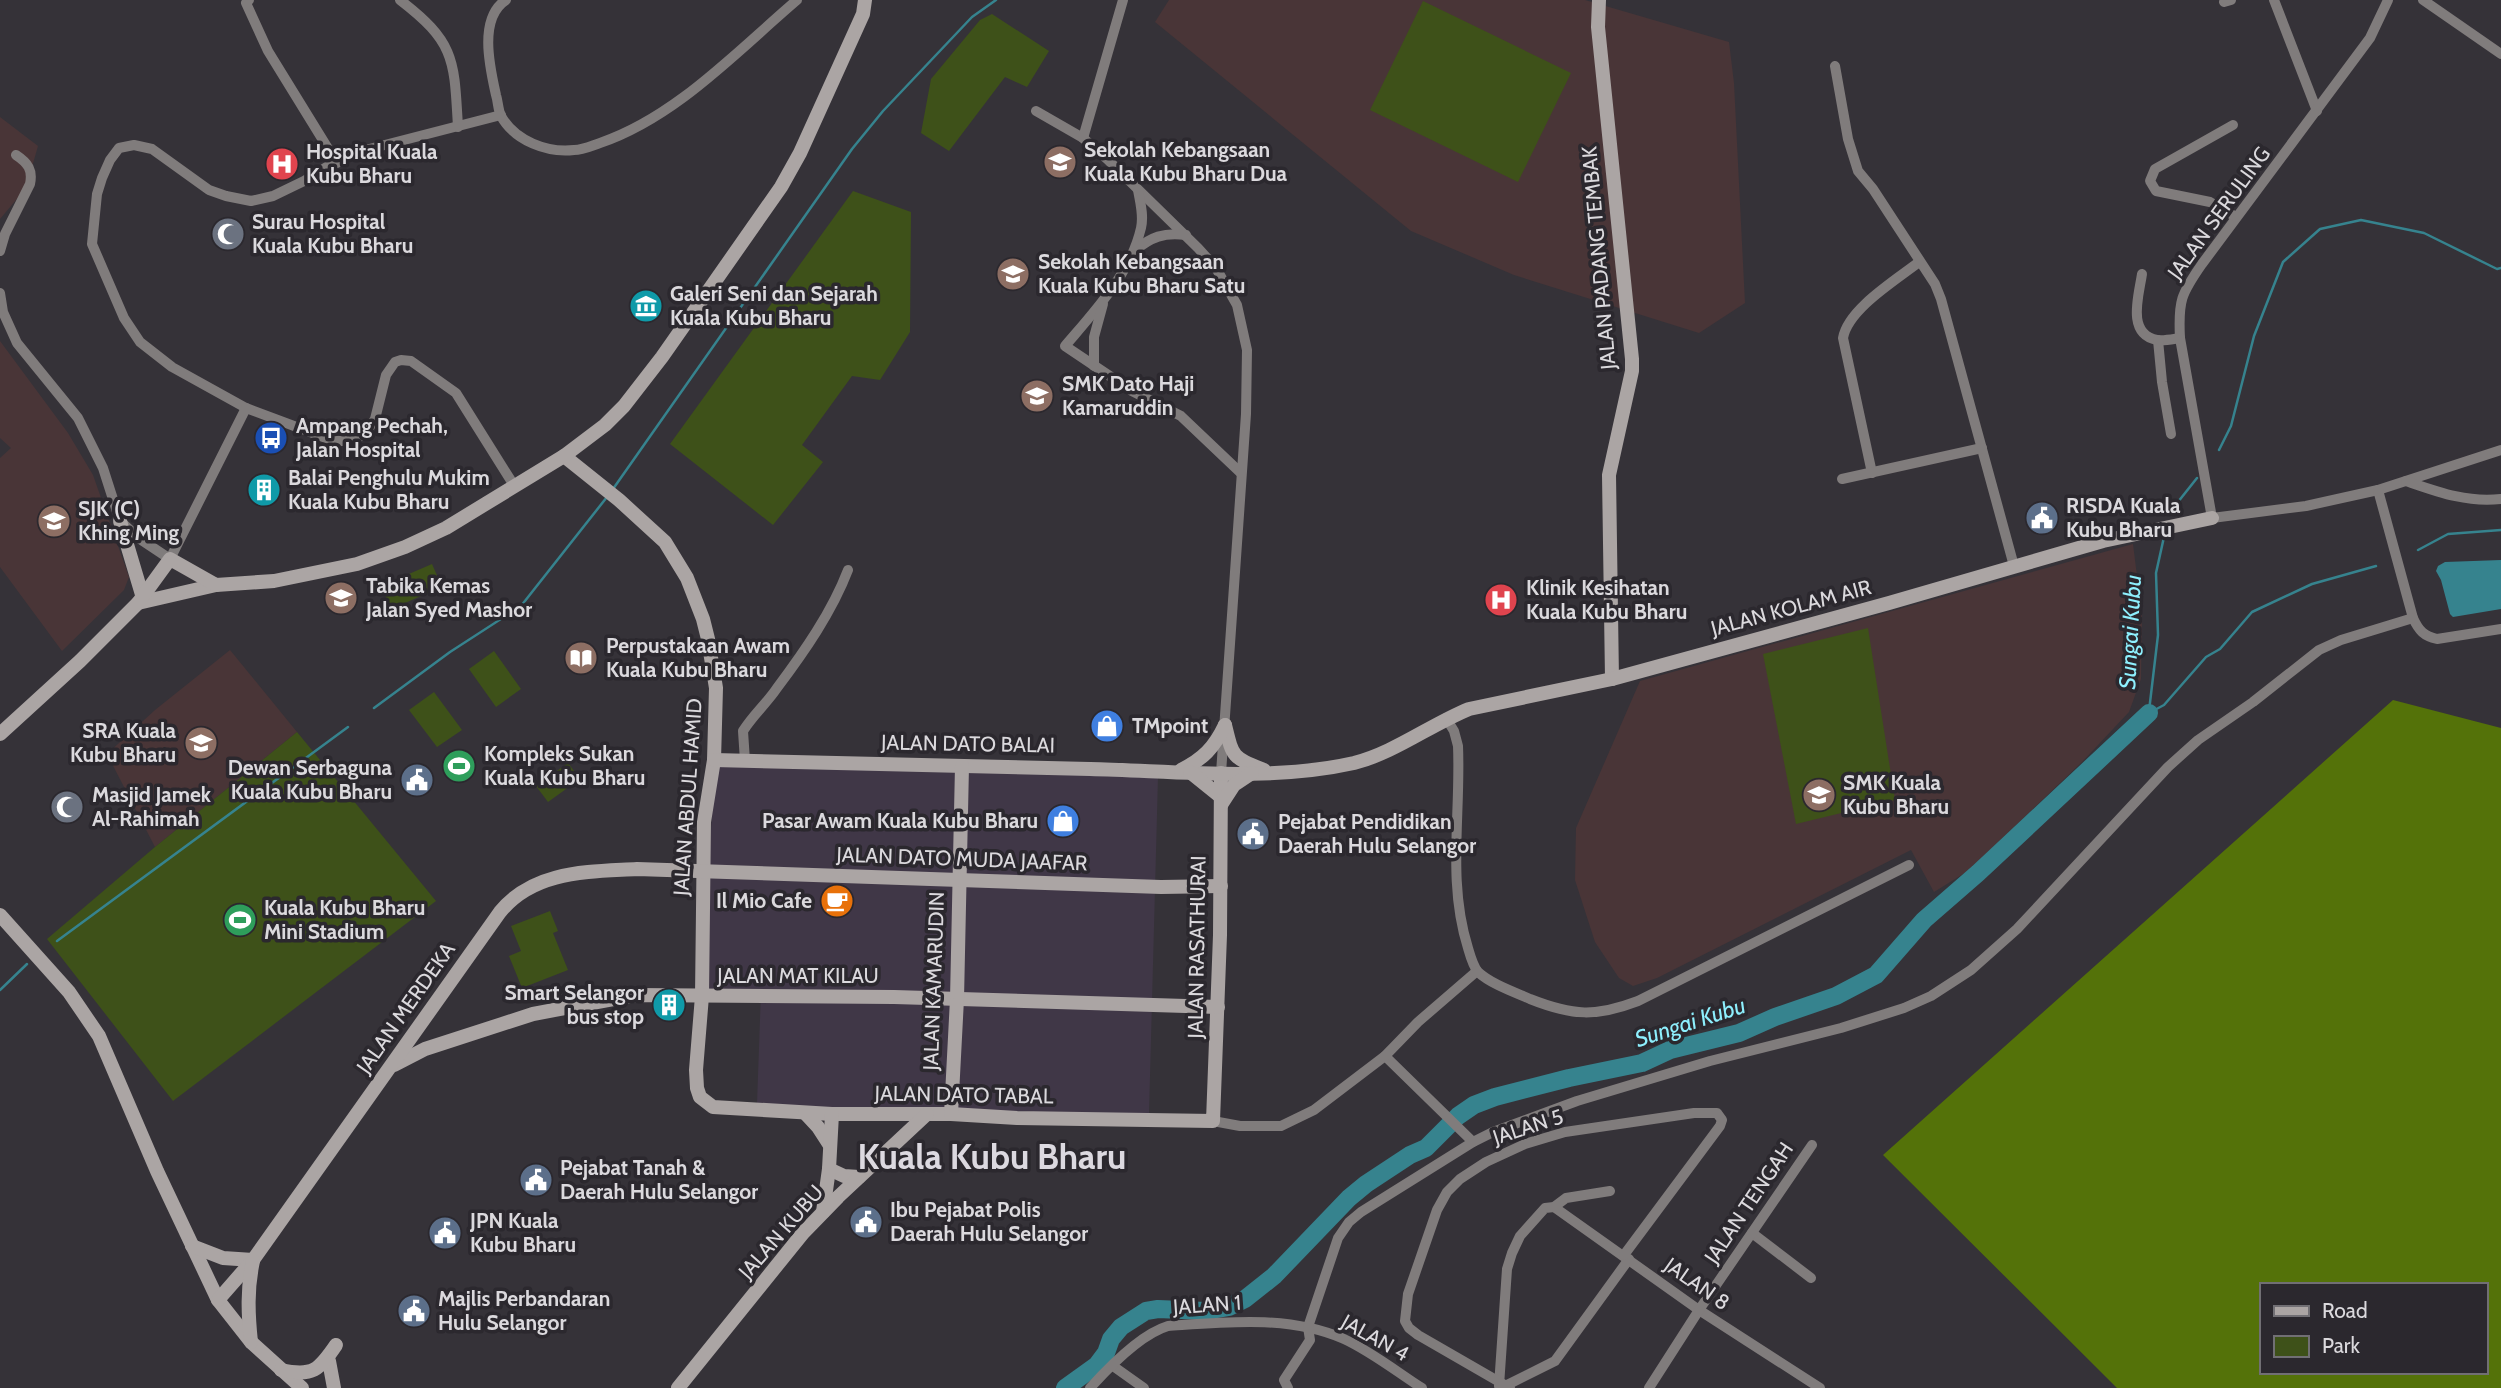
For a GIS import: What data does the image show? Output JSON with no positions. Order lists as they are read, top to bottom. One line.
{"streets":{"street":["JALAN SERULING","JALAN PADANG TEMBAK","JALAN KOLAM AIR","JALAN DATO BALAI","JALAN ABDUL HAMID","JALAN DATO MUDA JAAFAR","JALAN RASATHURAI","JALAN MAT KILAU","JALAN KAMARUDIN","JALAN MERDEKA","JALAN DATO TABAL","JALAN 5","JALAN TENGAH","JALAN KUBU","JALAN 8","JALAN 1","JALAN 4"]},"crossings":[["JALAN SERULING","JALAN KOLAM AIR"],["JALAN PADANG TEMBAK","JALAN KOLAM AIR"],["JALAN KOLAM AIR","JALAN DATO BALAI"],["JALAN KOLAM AIR","JALAN RASATHURAI"],["JALAN DATO BALAI","JALAN ABDUL HAMID"],["JALAN DATO BALAI","JALAN RASATHURAI"],["JALAN DATO BALAI","JALAN KAMARUDIN"],["JALAN ABDUL HAMID","JALAN DATO MUDA JAAFAR"],["JALAN ABDUL HAMID","JALAN MAT KILAU"],["JALAN ABDUL HAMID","JALAN MERDEKA"],["JALAN ABDUL HAMID","JALAN DATO TABAL"],["JALAN DATO MUDA JAAFAR","JALAN RASATHURAI"],["JALAN DATO MUDA JAAFAR","JALAN KAMARUDIN"],["JALAN DATO MUDA JAAFAR","JALAN MERDEKA"],["JALAN RASATHURAI","JALAN MAT KILAU"],["JALAN RASATHURAI","JALAN DATO TABAL"],["JALAN MAT KILAU","JALAN KAMARUDIN"],["JALAN MAT KILAU","JALAN MERDEKA"],["JALAN KAMARUDIN","JALAN DATO TABAL"],["JALAN DATO TABAL","JALAN KUBU"],["JALAN 5","JALAN 8"],["JALAN TENGAH","JALAN 8"],["JALAN 1","JALAN 4"]],"districts":["Kuala Kubu Bharu"],"water":["Sungai Kubu"],"places":{"school or university":["Sekolah Kebangsaan Kuala Kubu Bharu Dua","Sekolah Kebangsaan Kuala Kubu Bharu Satu","SMK Dato Haji Kamaruddin","SJK (C) Khing Ming","Tabika Kemas Jalan Syed Mashor","SRA Kuala Kubu Bharu","SMK Kuala Kubu Bharu"],"hospital":["Hospital Kuala Kubu Bharu","Klinik Kesihatan Kuala Kubu Bharu"],"mosque":["Surau Hospital Kuala Kubu Bharu","Masjid Jamek Al-Rahimah"],"museum":["Galeri Seni dan Sejarah Kuala Kubu Bharu"],"bus stop":["Ampang Pechah, Jalan Hospital"],"building":["Balai Penghulu Mukim Kuala Kubu Bharu","Smart Selangor bus stop"],"public building":["RISDA Kuala Kubu Bharu","Dewan Serbaguna Kuala Kubu Bharu","Pejabat Pendidikan Daerah Hulu Selangor","Pejabat Tanah & Daerah Hulu Selangor","Ibu Pejabat Polis Daerah Hulu Selangor","JPN Kuala Kubu Bharu","Majlis Perbandaran Hulu Selangor"],"library":["Perpustakaan Awam Kuala Kubu Bharu"],"shop":["TMpoint","Pasar Awam Kuala Kubu Bharu"],"sports":["Kompleks Sukan Kuala Kubu Bharu","Kuala Kubu Bharu Mini Stadium"],"cafe":["Il Mio Cafe"]},"legend":["Road","Park"]}
